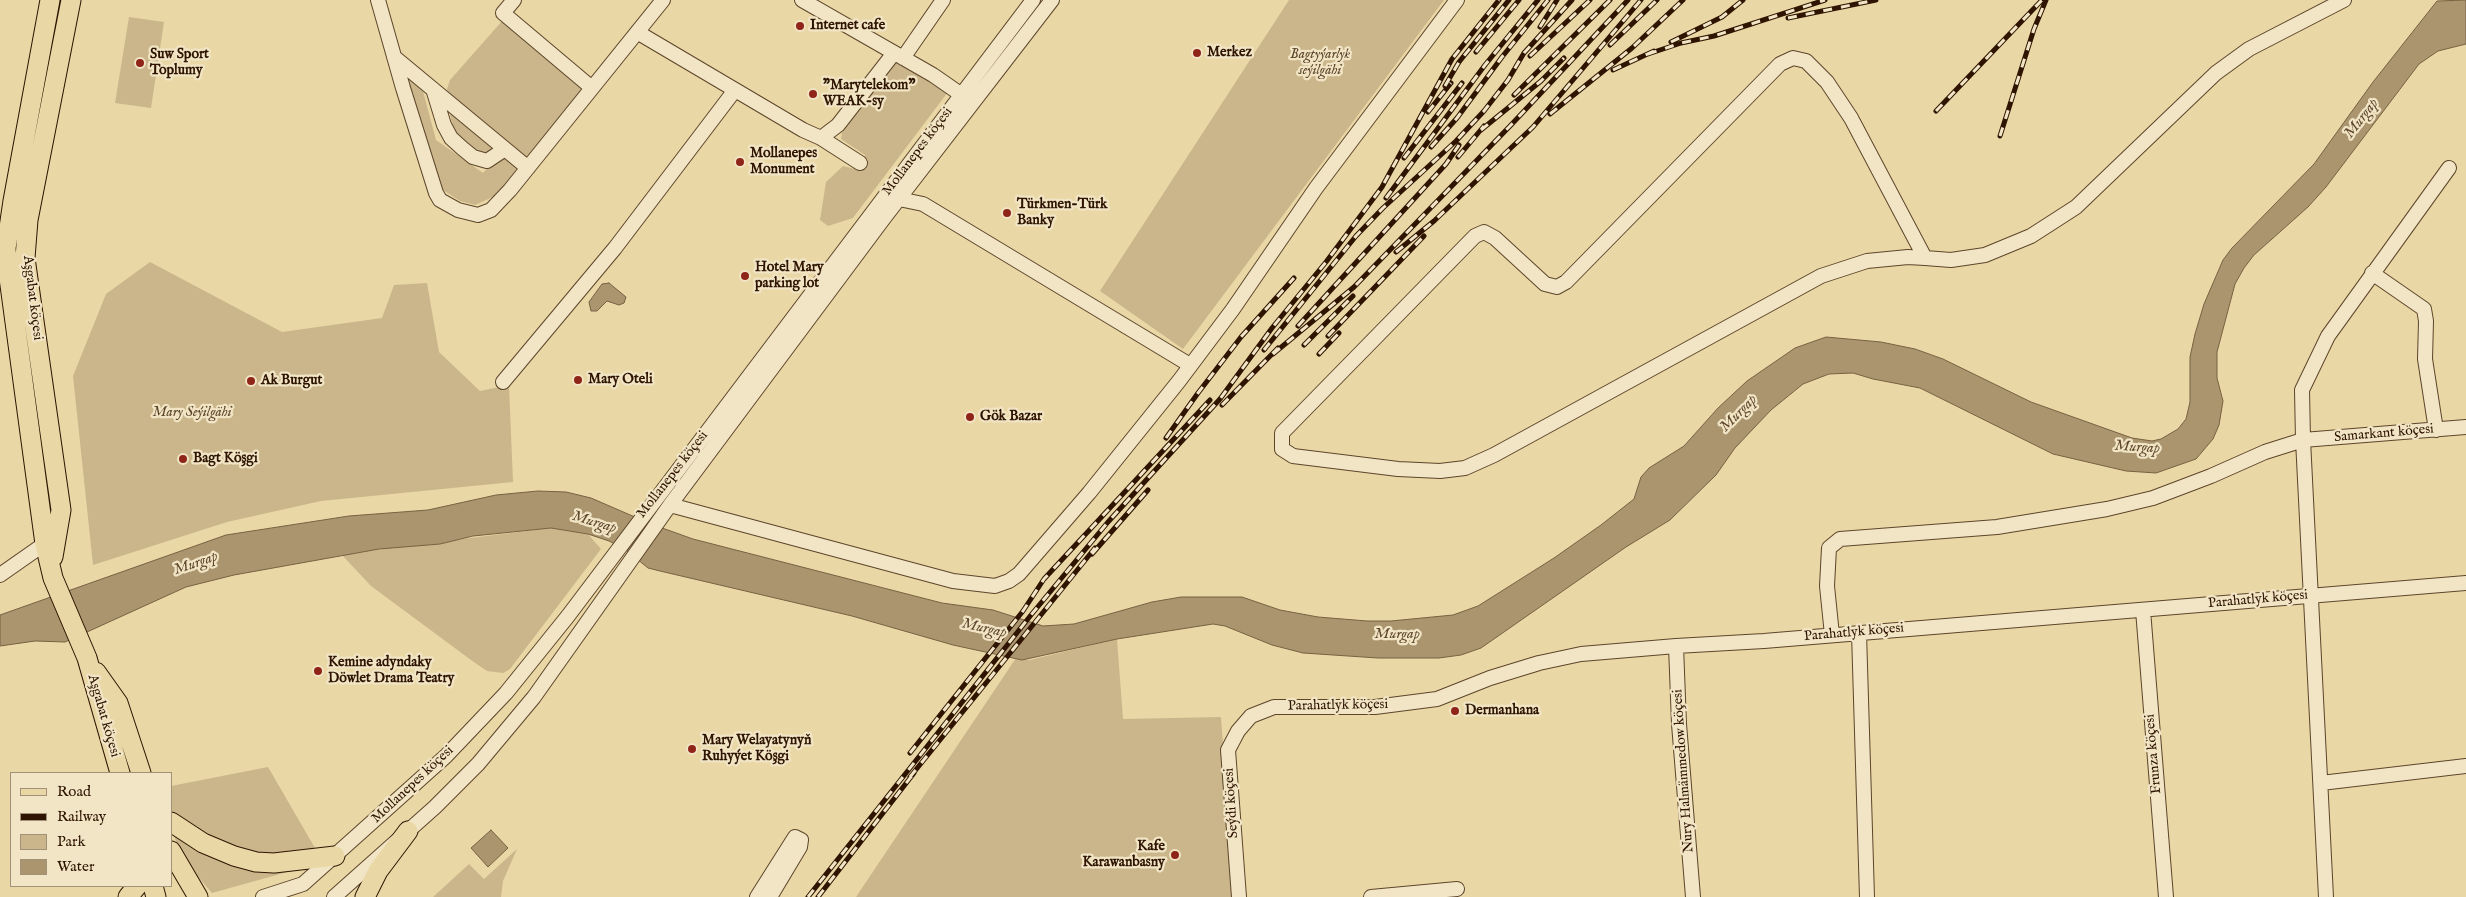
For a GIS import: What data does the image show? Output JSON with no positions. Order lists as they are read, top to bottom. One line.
{"streets":{"main road":["Aşgabat köçesi"],"street":["Mollanepes köçesi","Samarkant köçesi","Parahatlyk köçesi","Frunza köçesi","Nury Halmämmedow köçesi","Seýdi köçesi"]},"crossings":[["Samarkant köçesi","Parahatlyk köçesi"],["Parahatlyk köçesi","Frunza köçesi"],["Parahatlyk köçesi","Nury Halmämmedow köçesi"],["Parahatlyk köçesi","Seýdi köçesi"]],"water":["Murgap"],"parks":["Bagtyýarlyk seýilgähi","Mary Seýilgähi"],"places":["Internet cafe","Merkez","Suw Sport Toplumy","\"Marytelekom\" WEAK-sy","Mollanepes Monument","Türkmen-Türk Banky","Hotel Mary parking lot","Mary Oteli","Ak Burgut","Gök Bazar","Bagt Köşgi","Kemine adyndaky Döwlet Drama Teatry","Dermanhana","Mary Welayatynyň Ruhyýet Köşgi","Kafe Karawanbasny"],"legend":["Road","Railway","Park","Water"]}
